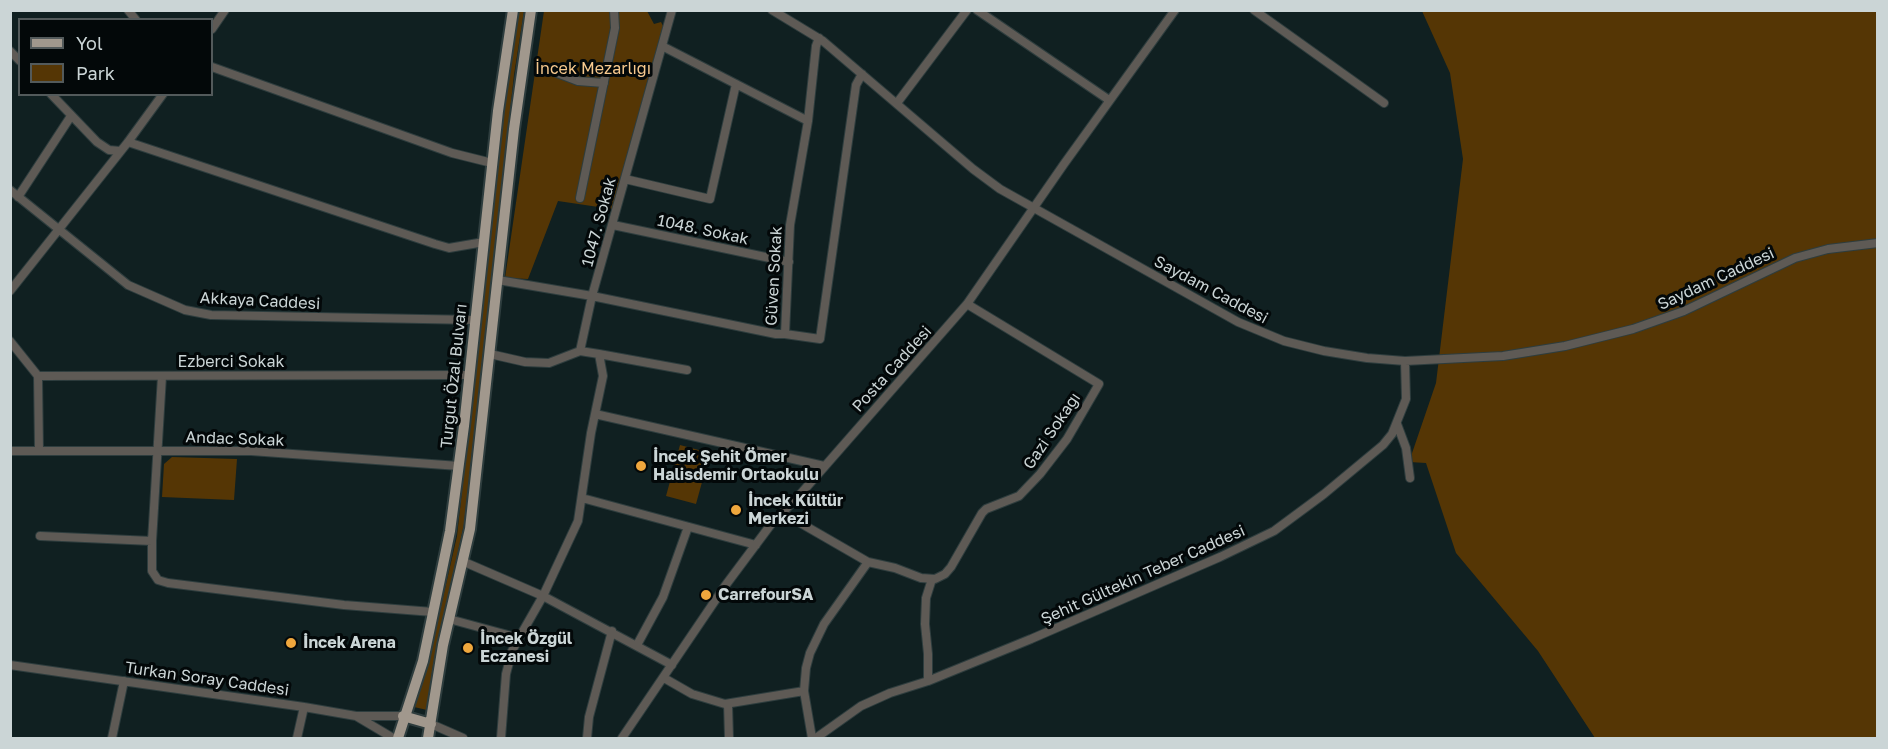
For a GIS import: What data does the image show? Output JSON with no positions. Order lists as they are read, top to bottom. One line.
{"streets":{"main road":["Turgut Özal Bulvarı"],"street":["1047. Sokak","1048. Sokak","Güven Sokak","Saydam Caddesi","Akkaya Caddesi","Ezberci Sokak","Posta Caddesi","Gazi Sokağı","Andac Sokak","Şehit Gültekin Teber Caddesi","Turkan Soray Caddesi"]},"crossings":[["1047. Sokak","1048. Sokak"],["1047. Sokak","Güven Sokak"],["1048. Sokak","Güven Sokak"],["Güven Sokak","Saydam Caddesi"],["Güven Sokak","Turgut Özal Bulvarı"],["Saydam Caddesi","Posta Caddesi"],["Saydam Caddesi","Şehit Gültekin Teber Caddesi"],["Akkaya Caddesi","Turgut Özal Bulvarı"],["Ezberci Sokak","Turgut Özal Bulvarı"],["Posta Caddesi","Gazi Sokağı"],["Turgut Özal Bulvarı","Andac Sokak"],["Turgut Özal Bulvarı","Turkan Soray Caddesi"]],"parks":["İncek Mezarlığı"],"places":["İncek Şehit Ömer Halisdemir Ortaokulu","İncek Kültür Merkezi","CarrefourSA","İncek Arena","İncek Özgül Eczanesi"],"legend":["Yol","Park"]}
